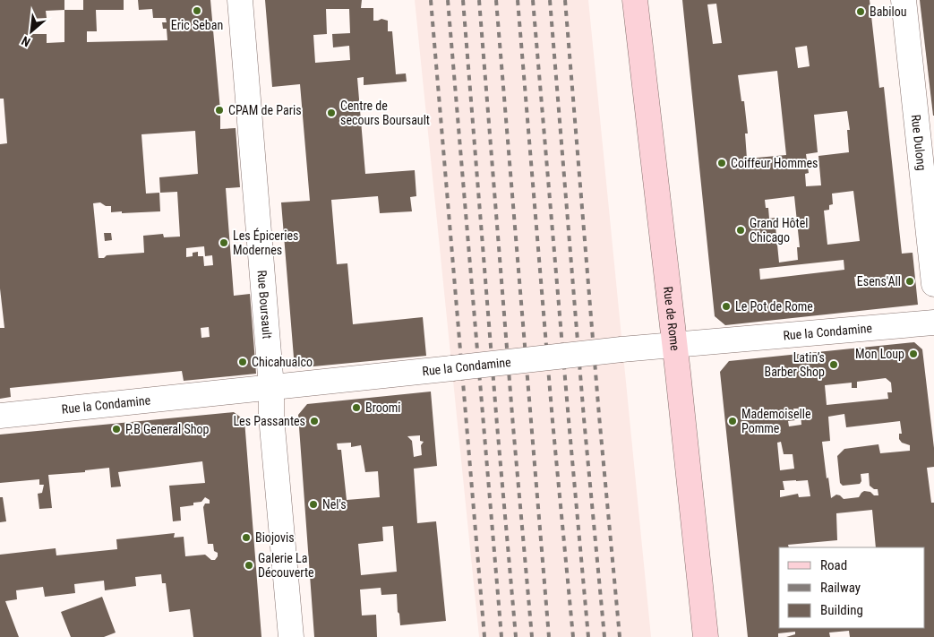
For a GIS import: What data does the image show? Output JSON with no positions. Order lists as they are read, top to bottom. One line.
{"streets":{"main road":["Rue de Rome"],"street":["Rue Dulong","Rue Boursault","Rue la Condamine"]},"crossings":[["Rue Boursault","Rue la Condamine"],["Rue de Rome","Rue la Condamine"]],"places":["Eric Seban","Babilou","CPAM de Paris","Centre de secours Boursault","Coiffeur Hommes","Grand Hôtel Chicago","Les Épiceries Modernes","Esens'All","Le Pot de Rome","Mon Loup","Chicahualco","Latin’s Barber Shop","Broomi","Les Passantes","Mademoiselle Pomme","P.B General Shop","Nel's","Biojovis","Galerie La Découverte"],"legend":["Road","Railway","Building"],"north":"bottom left"}
